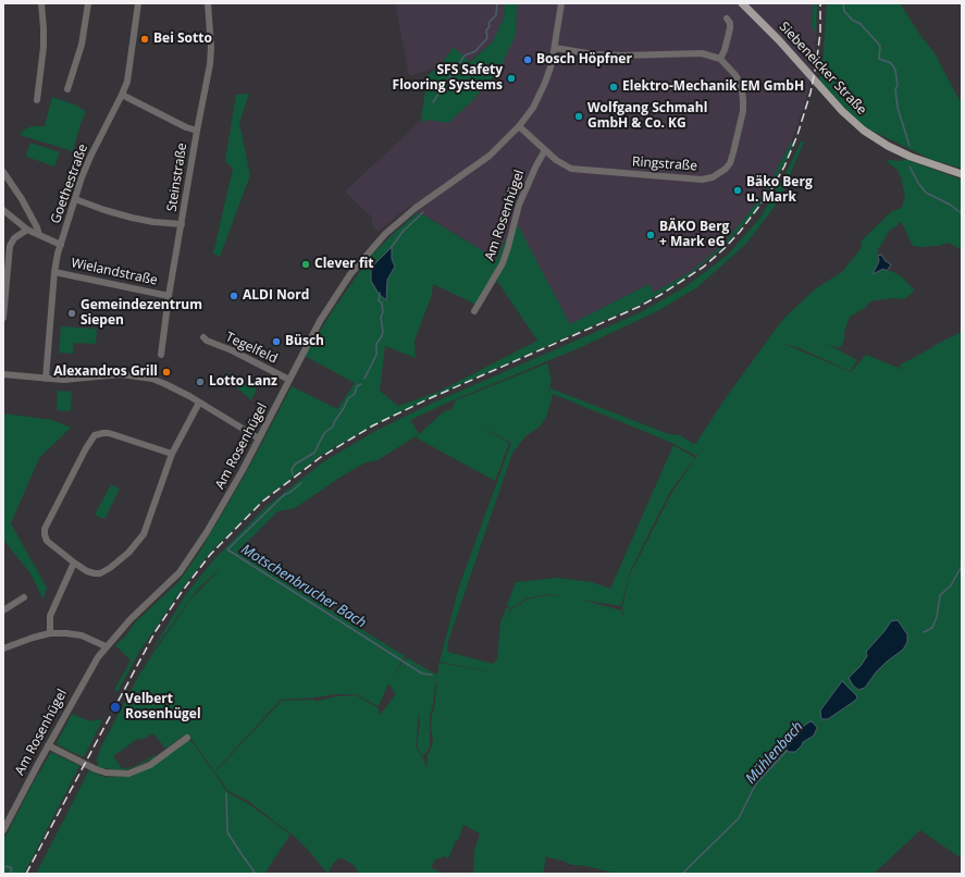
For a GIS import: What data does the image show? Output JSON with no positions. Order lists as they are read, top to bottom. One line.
{"streets":{"main road":["Siebeneicker Straße"],"street":["Ringstraße","Steinstraße","Goethestraße","Am Rosenhügel","Wielandstraße","Tegelfeld"]},"crossings":[["Ringstraße","Am Rosenhügel"],["Steinstraße","Wielandstraße"],["Goethestraße","Wielandstraße"],["Am Rosenhügel","Tegelfeld"]],"water":["Motschenbrucher Bach","Mühlenbach"],"places":["Bei Sotto","Bosch Höpfner","SFS Safety Flooring Systems","Elektro-Mechanik EM GmbH","Wolfgang Schmahl GmbH & Co. KG","Bäko Berg u. Mark","BÄKO Berg + Mark eG","Clever fit","ALDI Nord","Gemeindezentrum Siepen","Büsch","Alexandros Grill","Lotto Lanz","Velbert Rosenhügel"]}
